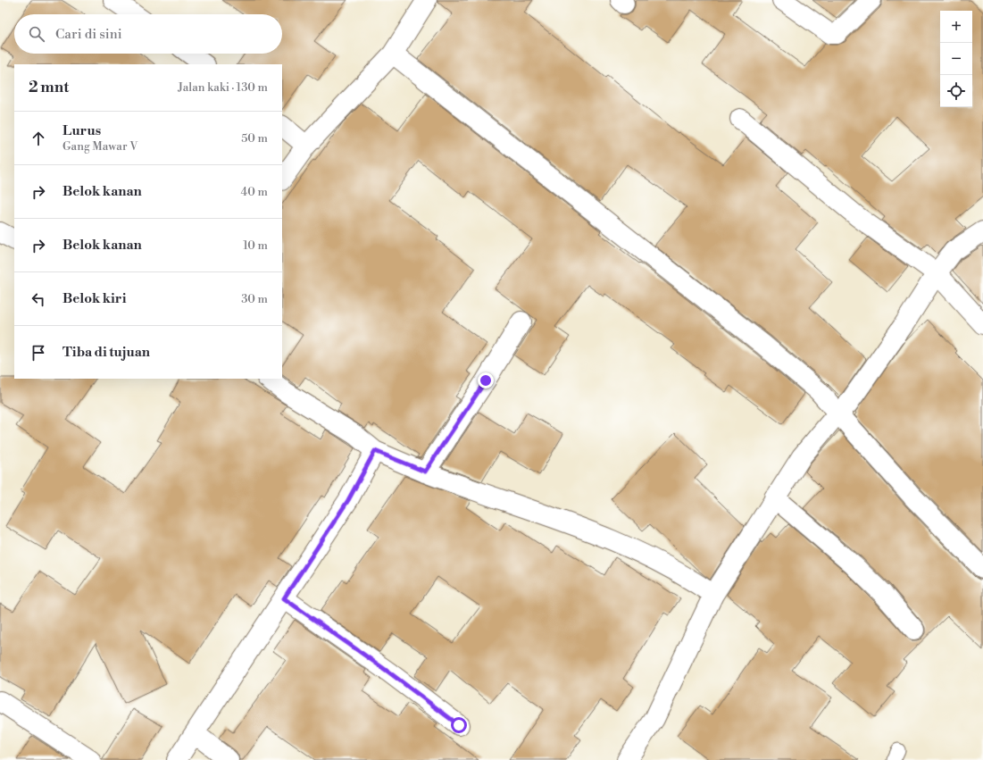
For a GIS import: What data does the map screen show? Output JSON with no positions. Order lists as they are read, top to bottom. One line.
{"page":{"map_buttons":["+","−"],"search":"Cari di sini","heading":["2 mnt","Jalan kaki · 130 m"],"list":[["Lurus","Gang Mawar V","50 m"],["Belok kanan","40 m"],["Belok kanan","10 m"],["Belok kiri","30 m"],"Tiba di tujuan"]}}
